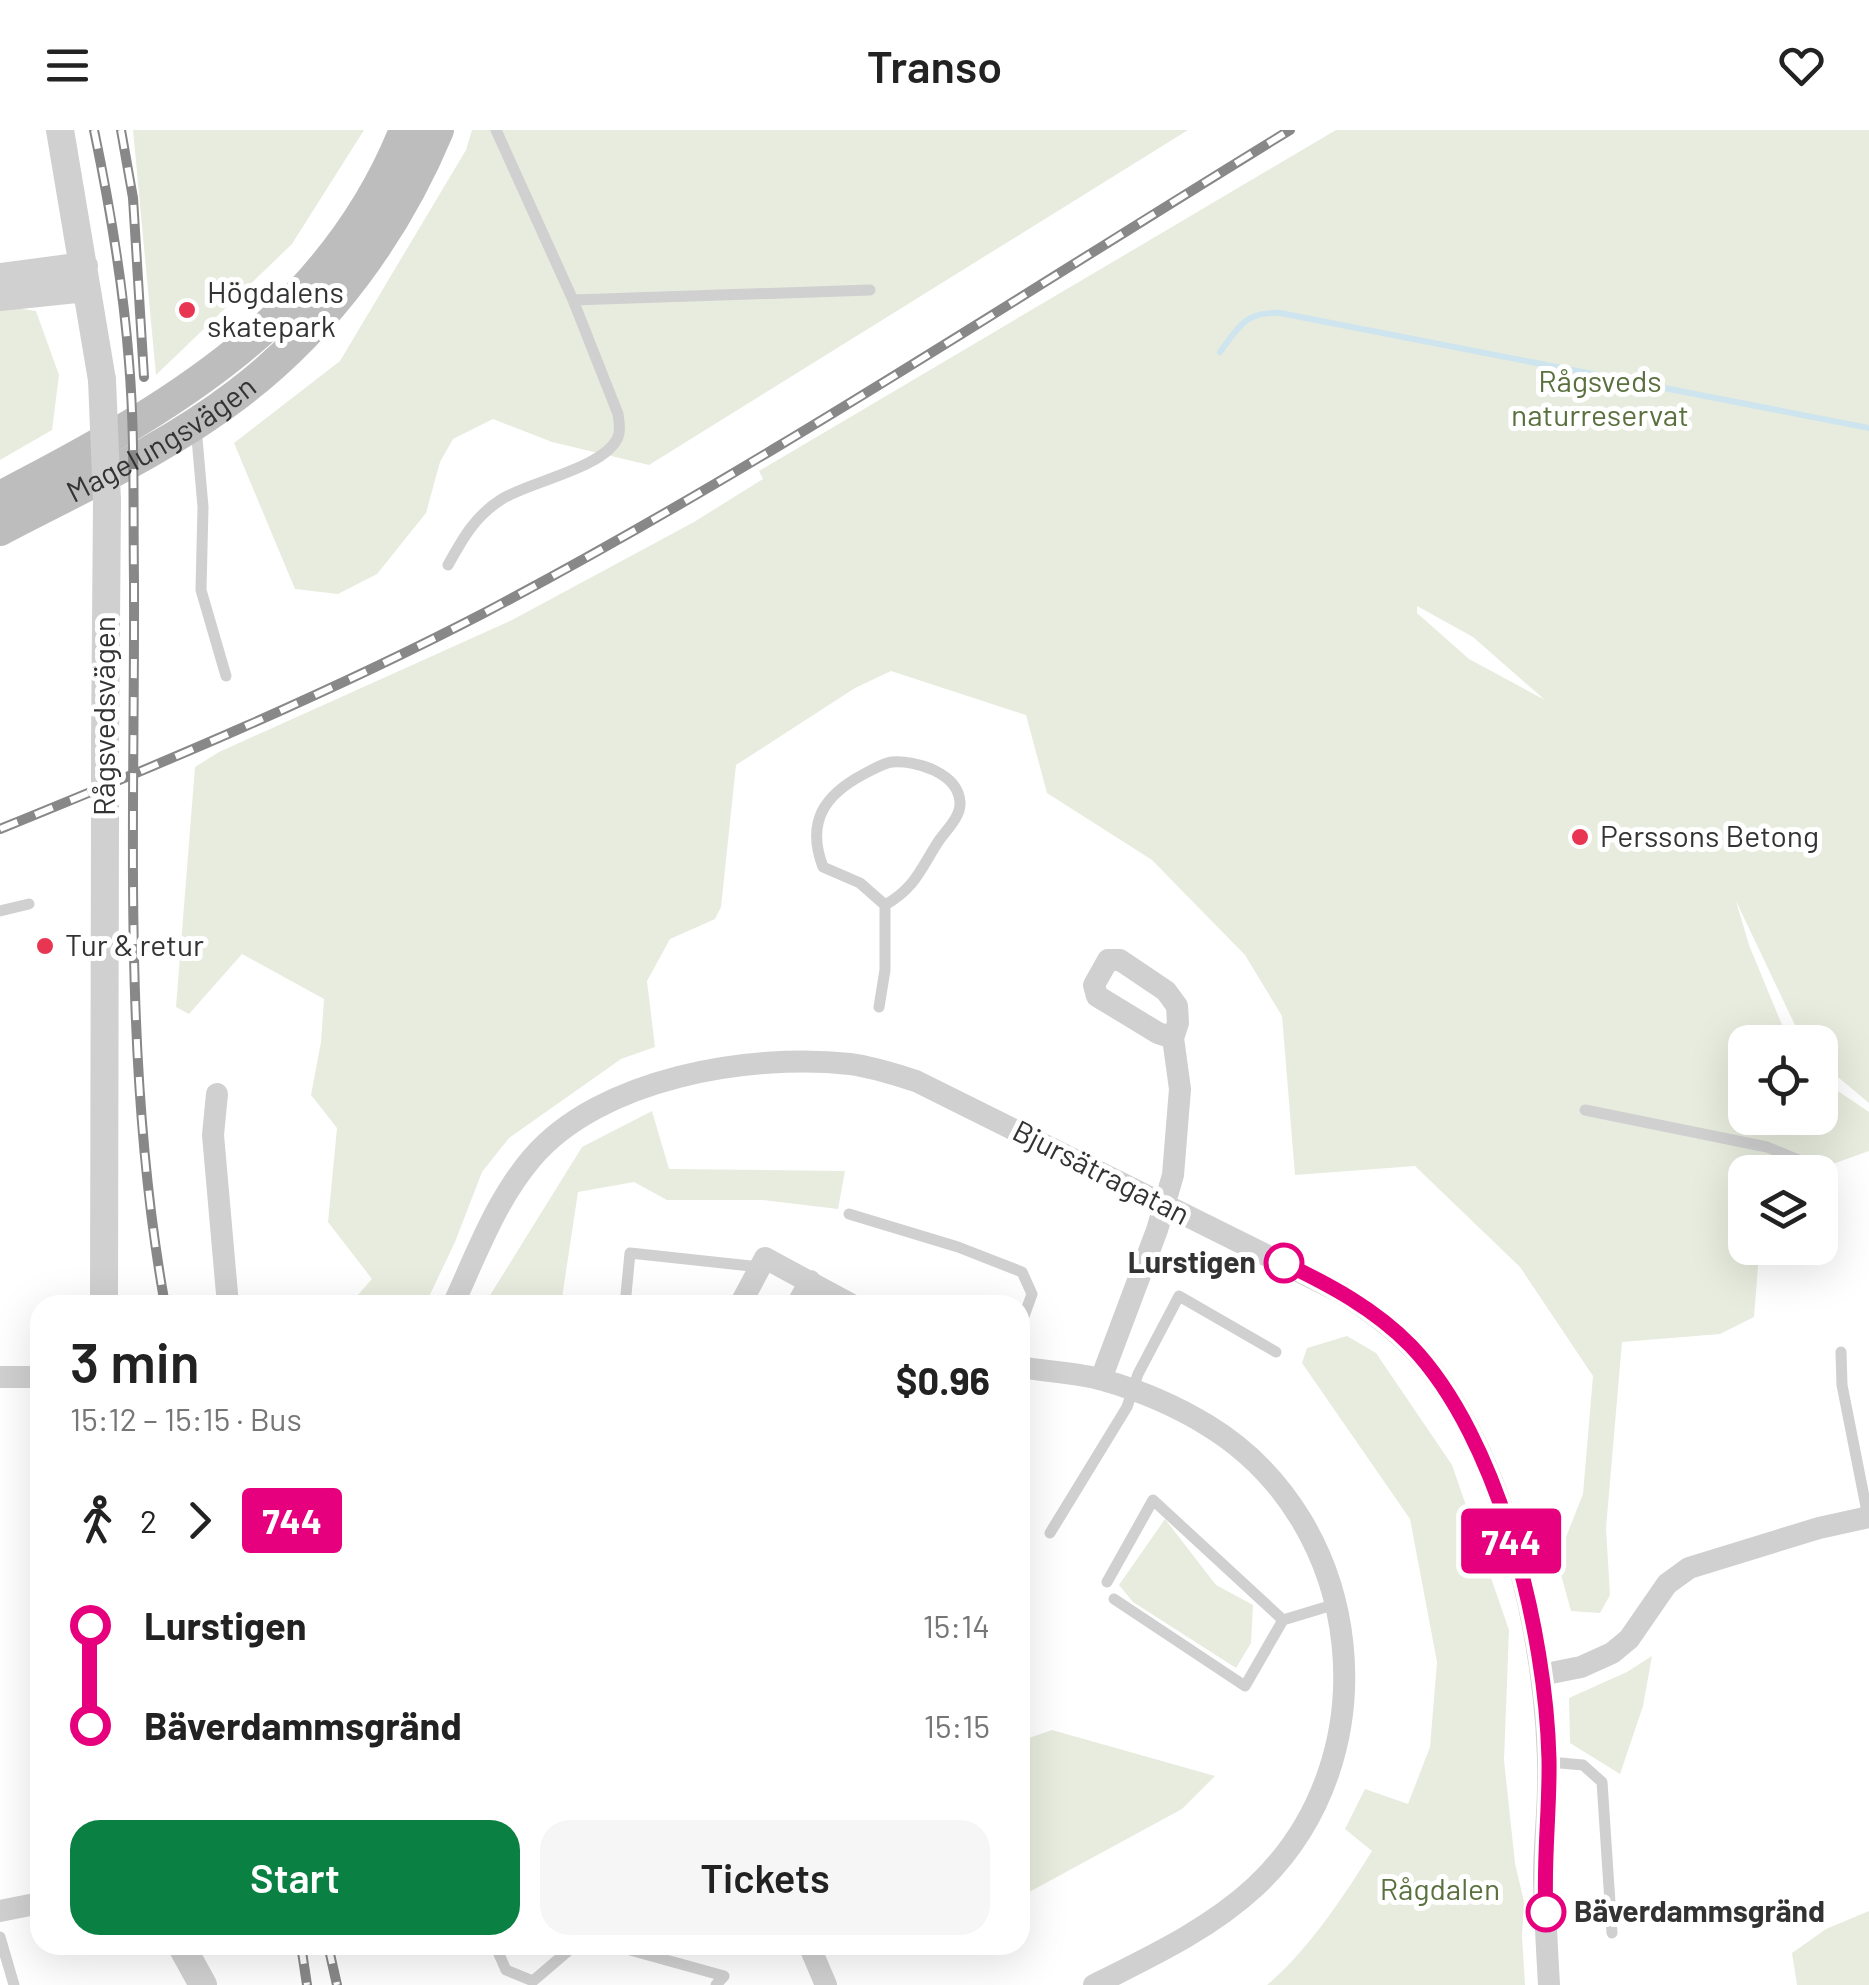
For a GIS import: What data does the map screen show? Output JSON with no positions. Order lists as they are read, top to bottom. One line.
{"streets":{"main road":["Magelungsvägen"],"street":["Rågsvedsvägen","Bjursätragatan"]},"parks":["Rågsveds naturreservat","Rågdalen"],"places":["Högdalens skatepark","Perssons Betong","Tur & retur","Lurstigen","Bäverdammsgränd"],"lines":["bus line 744"],"page":{"header":"Transo","on_map":"744","heading":["3 min","15:12 – 15:15 · Bus","$0.96"],"legs":["2","744"],"list":[{"name":"Lurstigen","value":"15:14"},{"name":"Bäverdammsgränd","value":"15:15"}],"buttons":["Start","Tickets"]}}
